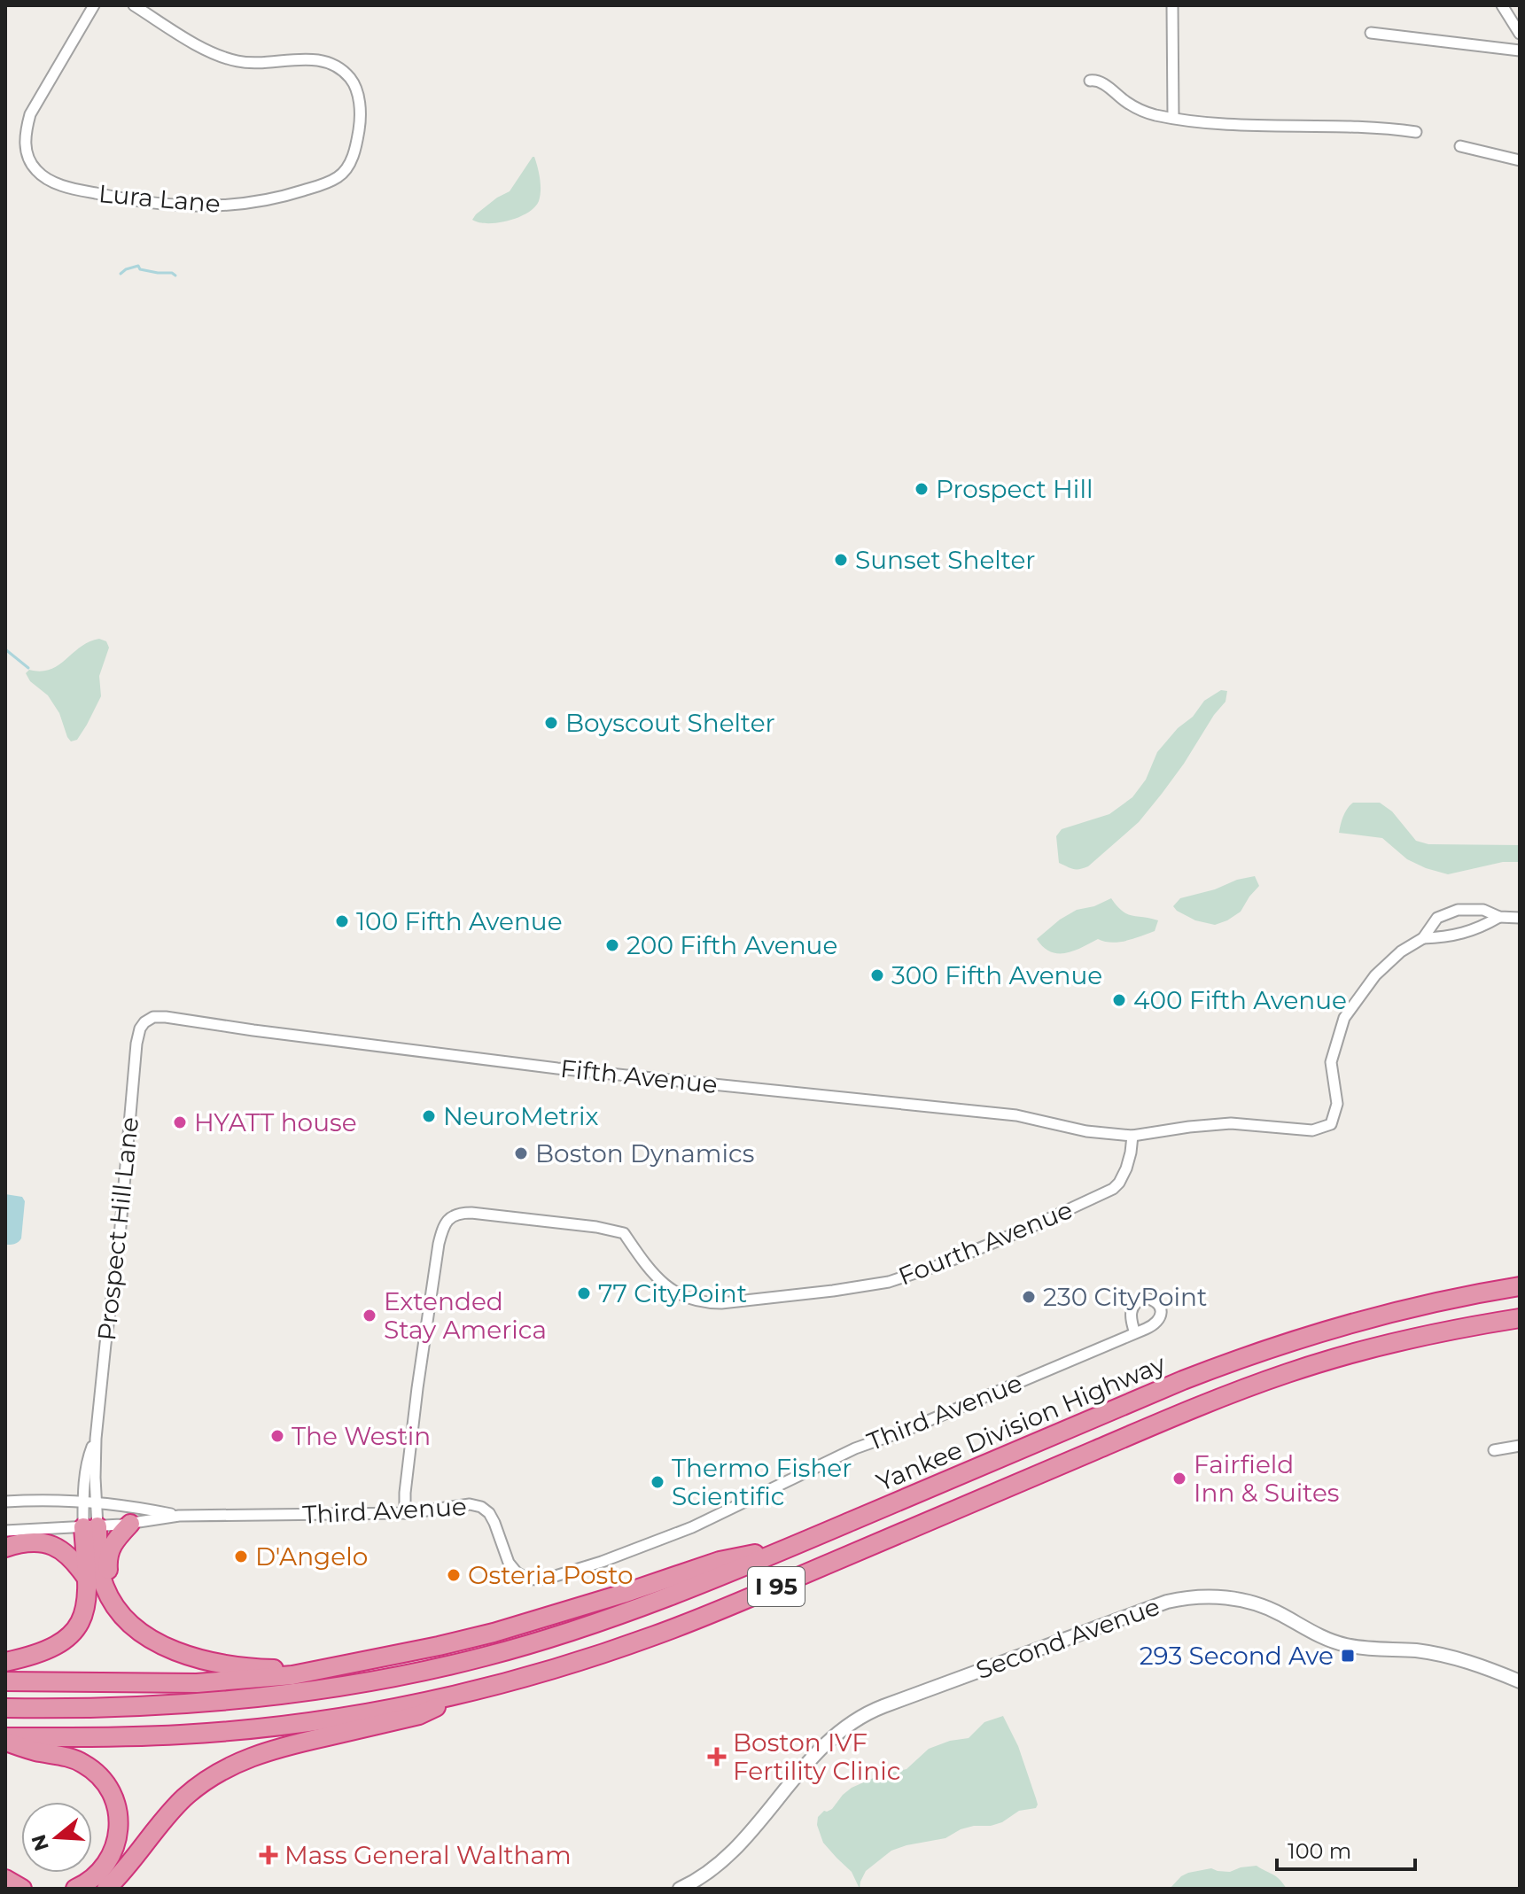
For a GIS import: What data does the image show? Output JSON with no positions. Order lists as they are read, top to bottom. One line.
{"streets":{"highway":["Yankee Division Highway","I 95"],"street":["Lura Lane","Fifth Avenue","Prospect Hill Lane","Fourth Avenue","Third Avenue","Second Avenue"]},"crossings":[["Fifth Avenue","Prospect Hill Lane"],["Fifth Avenue","Fourth Avenue"],["Prospect Hill Lane","Third Avenue"],["Fourth Avenue","Third Avenue"]],"places":{"other":["Prospect Hill","Sunset Shelter","Boyscout Shelter","100 Fifth Avenue","200 Fifth Avenue","300 Fifth Avenue","400 Fifth Avenue","NeuroMetrix","HYATT house","Boston Dynamics","77 CityPoint","230 CityPoint","Extended Stay America","The Westin","Fairfield Inn & Suites","Thermo Fisher Scientific","D'Angelo","Osteria Posto"],"transit":["293 Second Ave"],"health":["Boston IVF Fertility Clinic","Mass General Waltham"]},"scale_bar":"100 m","north":"left"}
